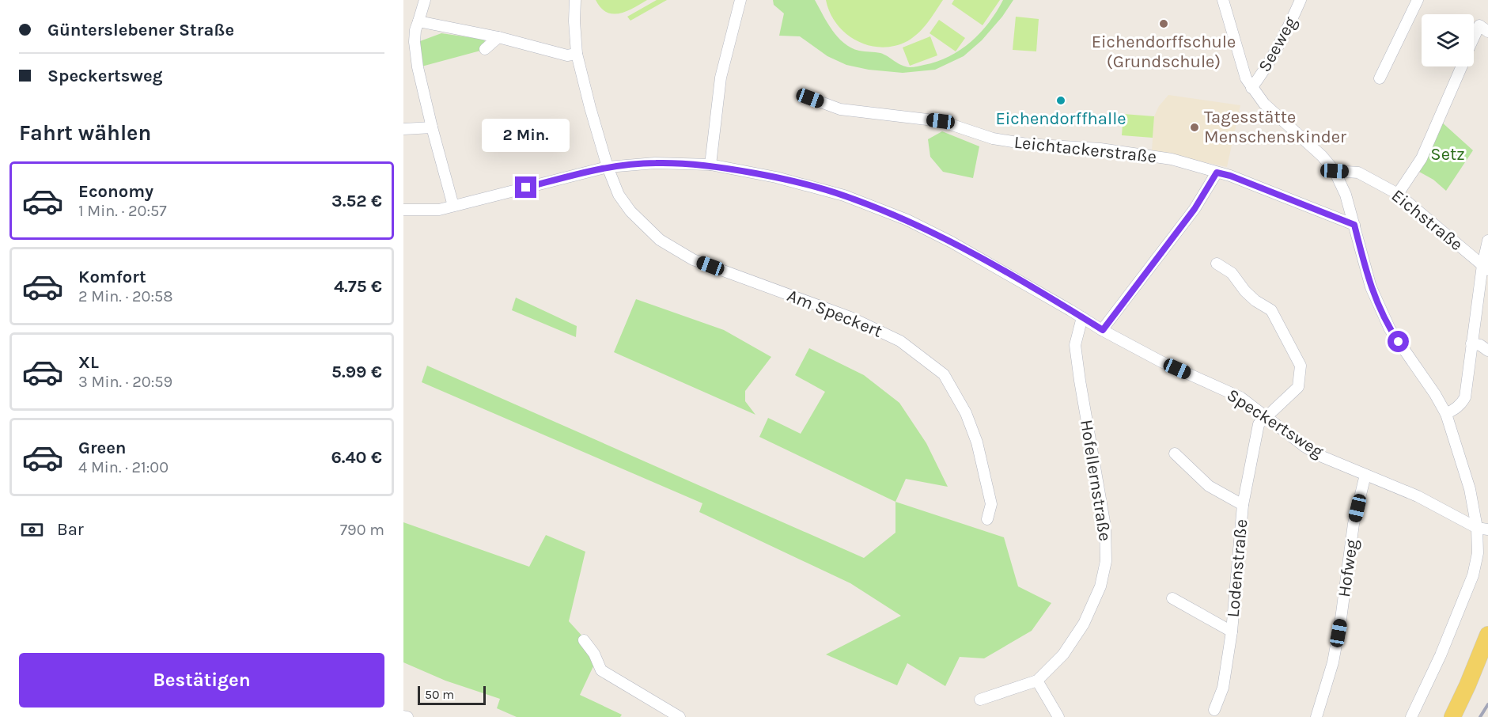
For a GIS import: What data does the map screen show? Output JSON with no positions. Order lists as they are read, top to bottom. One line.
{"streets":{"street":["Seeweg","Leichtackerstraße","Eichstraße","Am Speckert","Speckertsweg","Hofellernstraße","Lodenstraße","Hofweg"]},"crossings":[["Am Speckert","Speckertsweg"],["Speckertsweg","Hofellernstraße"],["Speckertsweg","Lodenstraße"],["Speckertsweg","Hofweg"]],"parks":["Setz"],"places":["Eichendorffschule (Grundschule)","Eichendorffhalle","Tagesstätte Menschenskinder"],"scale_bar":"50 m","page":{"banner":["Günterslebener Straße","Speckertsweg"],"heading":"Fahrt wählen","bubble":"2 Min.","list":[{"name":"Economy","note":"1 Min. · 20:57","value":"3.52 €"},{"name":"Komfort","note":"2 Min. · 20:58","value":"4.75 €"},{"name":"XL","note":"3 Min. · 20:59","value":"5.99 €"},{"name":"Green","note":"4 Min. · 21:00","value":"6.40 €"}],"pay":["Bar","790 m"],"buttons":"Bestätigen","scale":"50 m"}}
